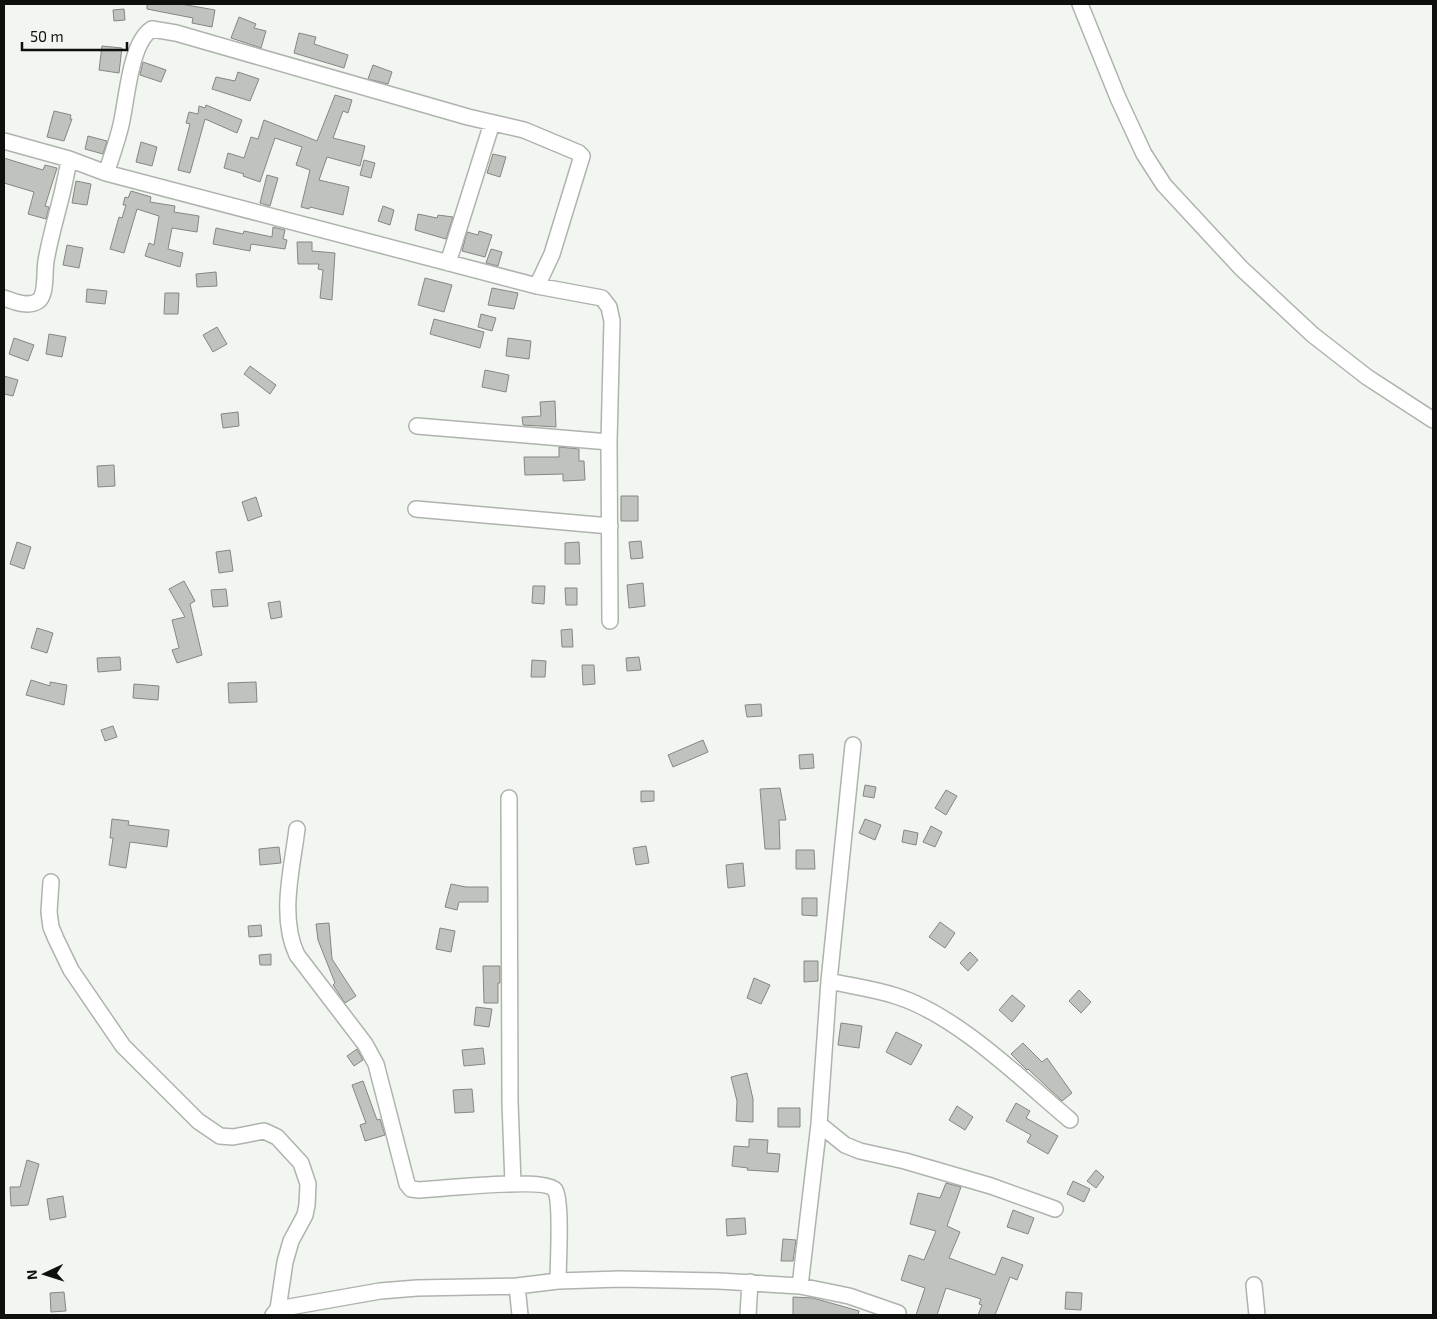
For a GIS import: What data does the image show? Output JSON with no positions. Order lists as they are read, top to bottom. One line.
{"scale_bar":"50 m","north":"left"}
